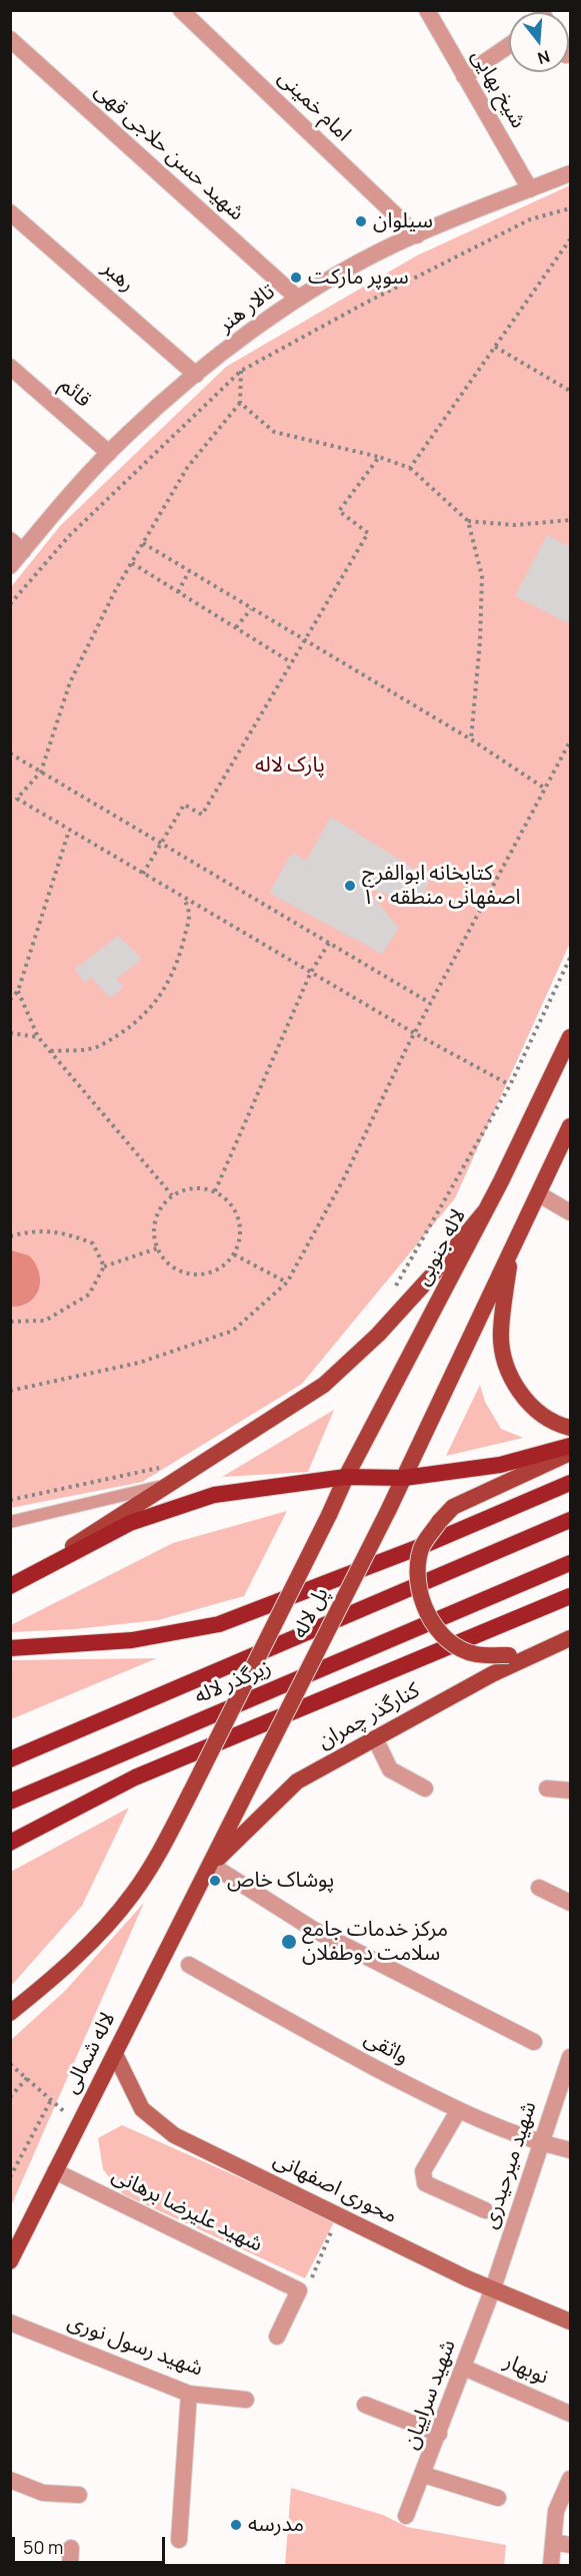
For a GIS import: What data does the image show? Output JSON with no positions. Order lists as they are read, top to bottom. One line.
{"streets":{"highway":["زیرگذر لاله"],"main road":["لاله جنوبی","پل لاله","کنارگذر چمران","لاله شمالی","محوری اصفهانی"],"street":["شیخ بهایی","امام خمینی","شهید حسن حلاجی قهی","رهبر","تالار هنر","قائم","واثقی","شهید میرحیدری","شهید علیرضا برهانی","شهید رسول نوری","نوبهار","شهید سراییان"]},"crossings":[["شیخ بهایی","تالار هنر"],["امام خمینی","تالار هنر"],["شهید حسن حلاجی قهی","تالار هنر"],["رهبر","تالار هنر"],["تالار هنر","قائم"],["لاله جنوبی","پل لاله"],["پل لاله","کنارگذر چمران"],["پل لاله","لاله شمالی"],["کنارگذر چمران","لاله شمالی"],["واثقی","شهید میرحیدری"],["لاله شمالی","محوری اصفهانی"],["لاله شمالی","شهید علیرضا برهانی"],["شهید میرحیدری","محوری اصفهانی"],["شهید میرحیدری","شهید سراییان"],["محوری اصفهانی","شهید سراییان"],["نوبهار","شهید سراییان"]],"parks":["پارک لاله"],"places":["سیلوان","سوپر مارکت","کتابخانه ابوالفرج اصفهانی منطقه ۱۰","پوشاک خاص","مرکز خدمات جامع سلامت دوطفلان","مدرسه"],"scale_bar":"50 m","north":"bottom"}
